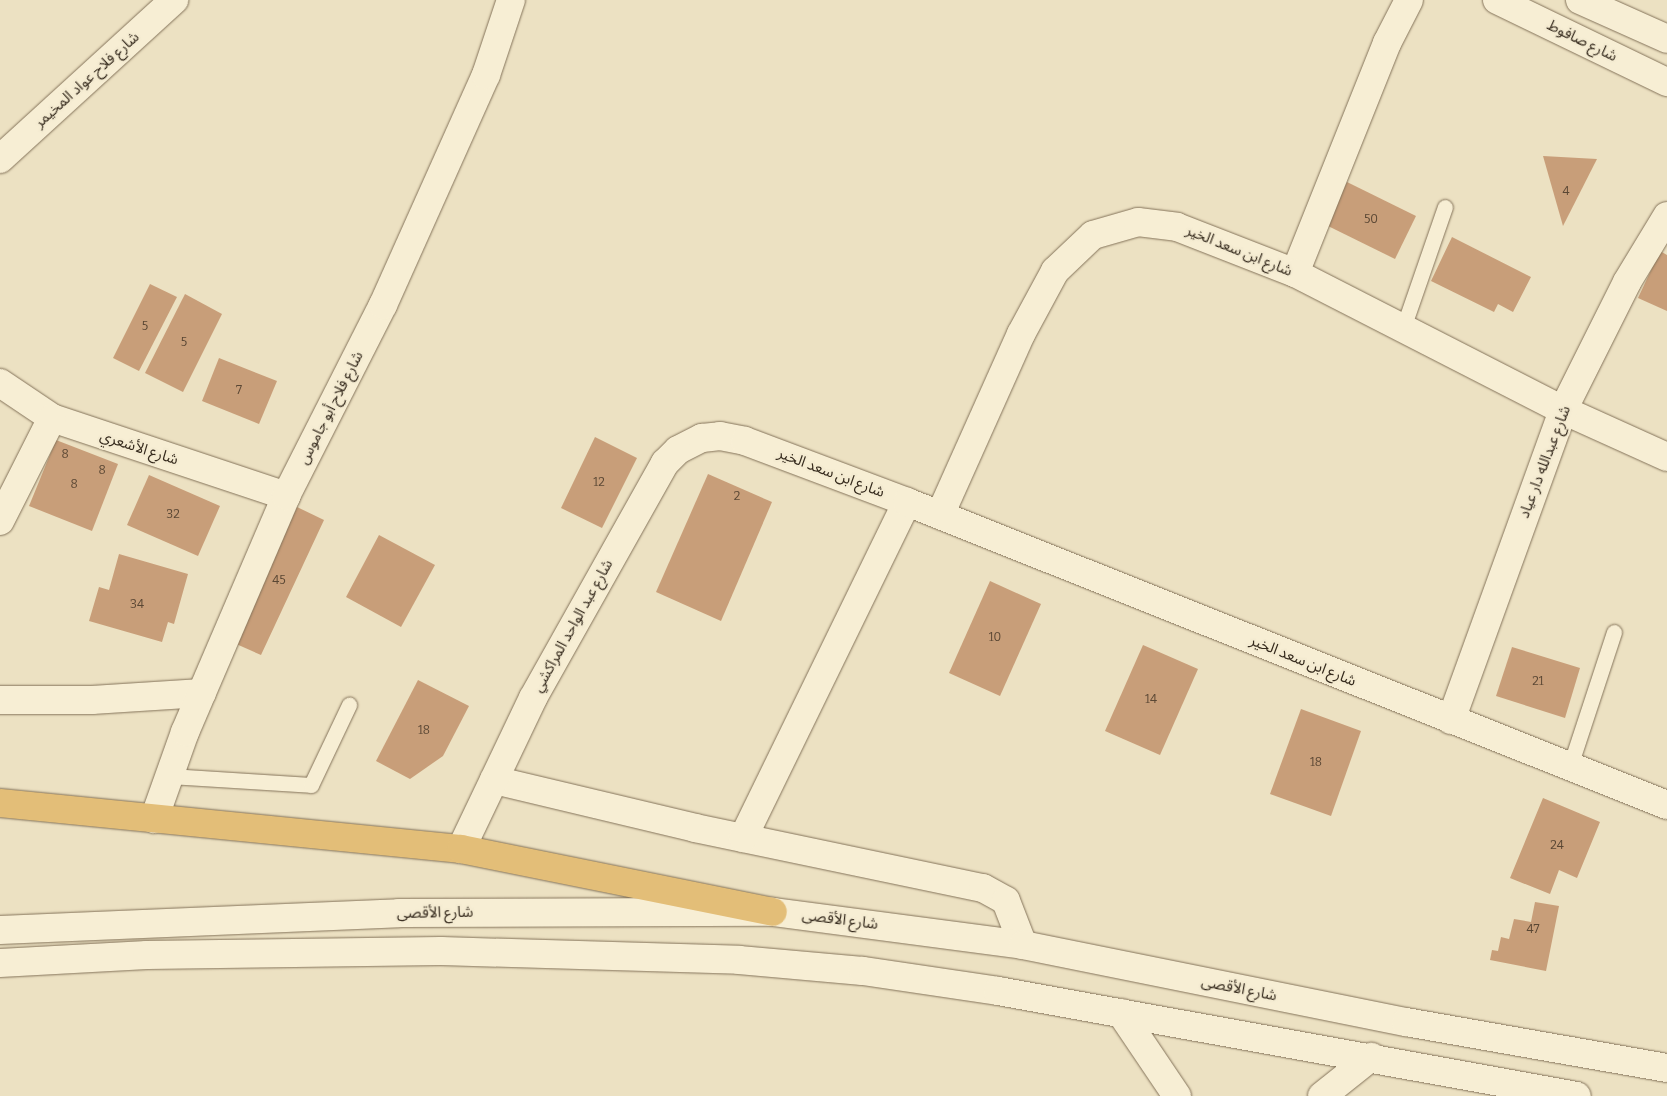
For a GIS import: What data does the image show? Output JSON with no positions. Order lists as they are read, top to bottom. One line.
{"streets":{"street":["شارع صافوط","شارع فلاح عواد المخيمر","شارع ابن سعد الخير","شارع فلاح أبو جاموس","شارع الأشعري","شارع عبدالله دار عياد","شارع عبد الواحد المراكشي","شارع الأقصى"]},"crossings":[["شارع ابن سعد الخير","شارع عبدالله دار عياد"],["شارع ابن سعد الخير","شارع عبد الواحد المراكشي"],["شارع فلاح أبو جاموس","شارع الأشعري"]],"house_numbers":["4","50","5","5","7","8","8","12","8","2","32","45","34","10","21","14","18","18","24","47"]}
